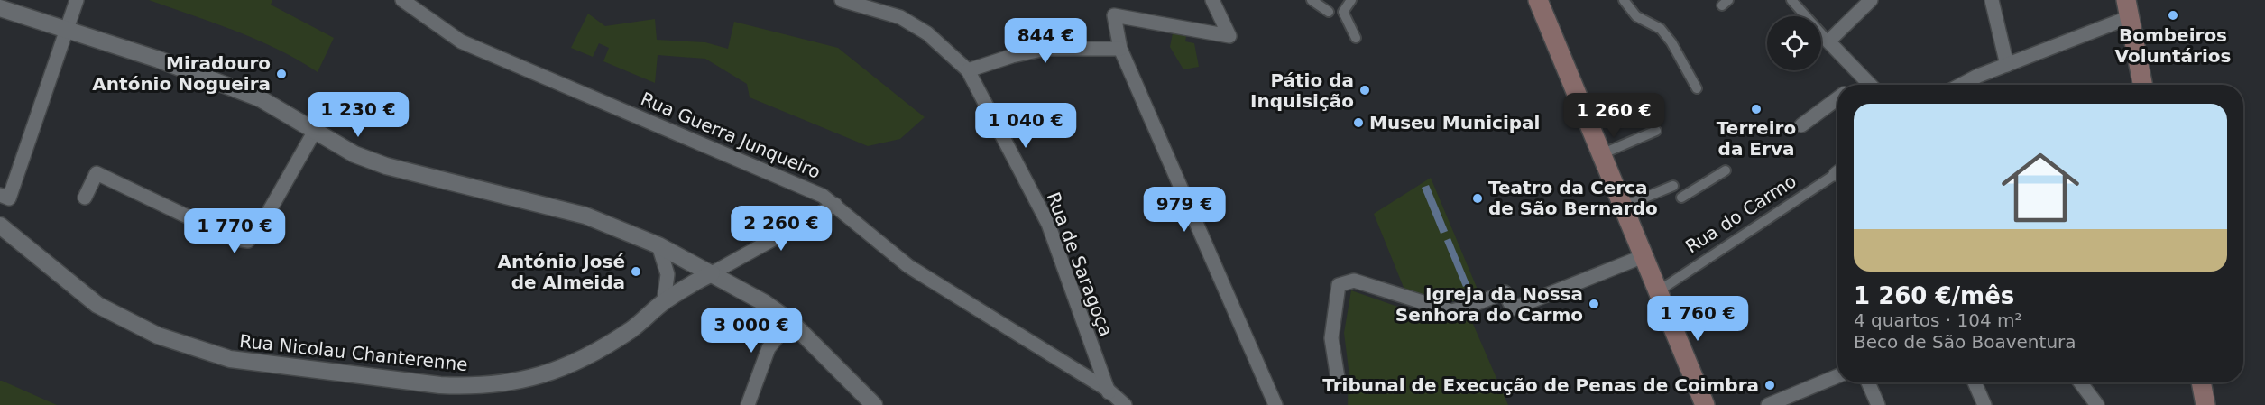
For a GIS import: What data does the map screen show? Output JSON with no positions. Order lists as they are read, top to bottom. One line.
{"streets":{"street":["Rua Guerra Junqueiro","Rua do Carmo","Rua de Saragoça","Rua Nicolau Chanterenne"]},"crossings":[["Rua Guerra Junqueiro","Rua de Saragoça"]],"places":["Bombeiros Voluntários","Miradouro António Nogueira","Pátio da Inquisição","Terreiro da Erva","Museu Municipal","Teatro da Cerca de São Bernardo","António José de Almeida","Igreja da Nossa Senhora do Carmo","Tribunal de Execução de Penas de Coimbra"],"page":{"price":["844 €","1 230 €","1 260 €","1 040 €","979 €","2 260 €","1 770 €","1 760 €","3 000 €"],"list":[{"name":"1 260 €/mês","note":"4 quartos · 104 m² · Beco de São Boaventura"}]}}
